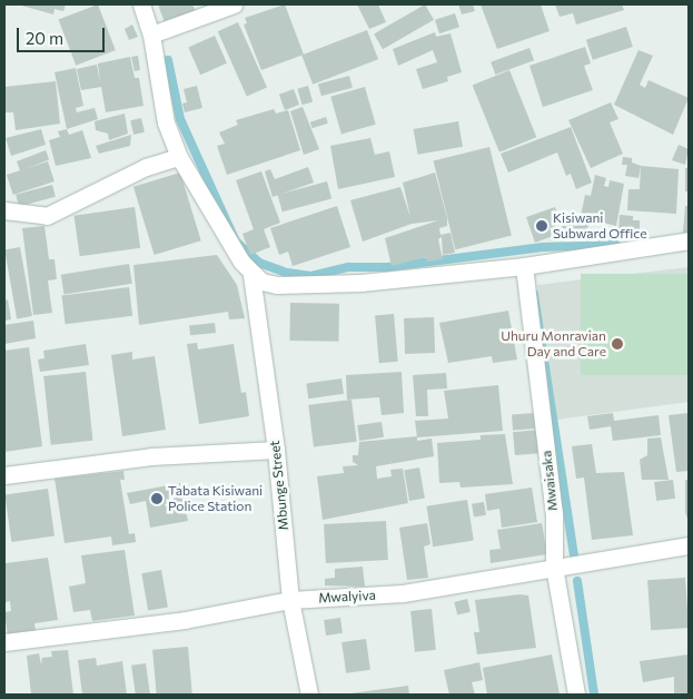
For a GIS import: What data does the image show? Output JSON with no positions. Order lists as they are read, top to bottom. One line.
{"streets":{"street":["Mwaisaka","Mbunge Street","Mwalyiva"]},"crossings":[["Mwaisaka","Mwalyiva"],["Mbunge Street","Mwalyiva"]],"places":["Kisiwani Subward Office","Uhuru Monravian Day and Care","Tabata Kisiwani Police Station"],"scale_bar":"20 m"}
